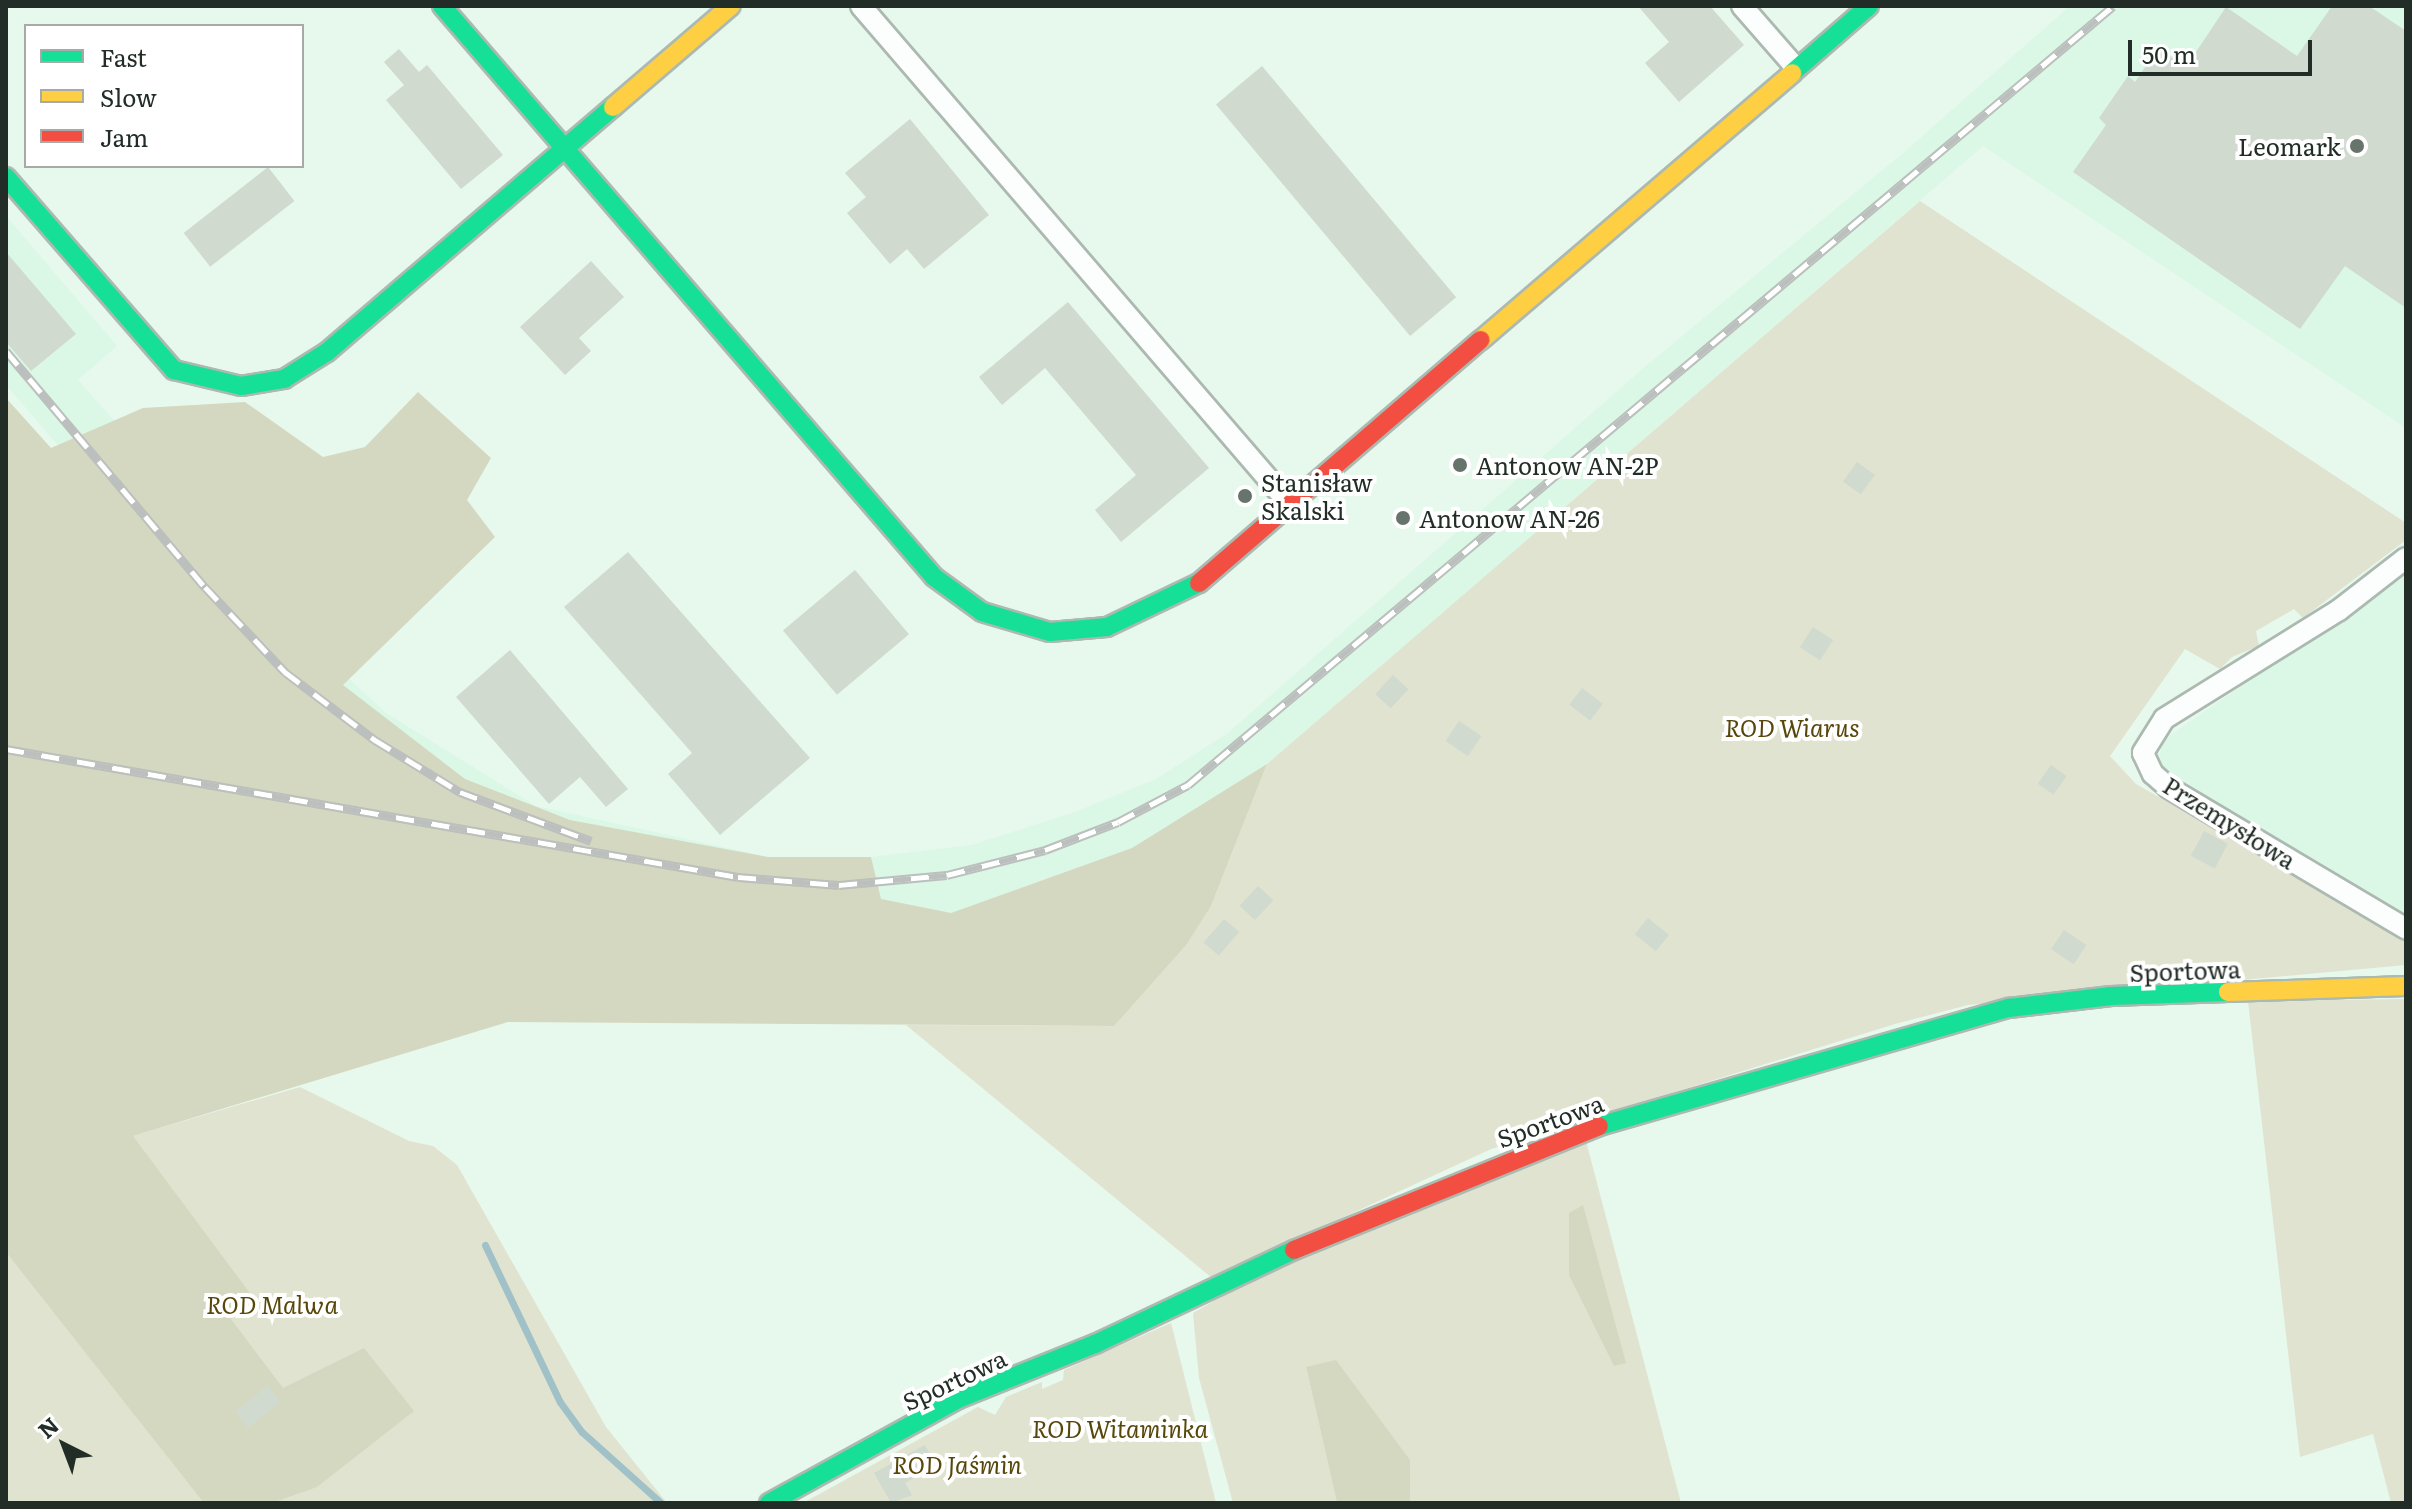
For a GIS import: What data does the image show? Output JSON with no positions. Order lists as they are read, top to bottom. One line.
{"streets":{"street":["Przemysłowa","Sportowa"]},"parks":["ROD Wiarus","ROD Malwa","ROD Witaminka","ROD Jaśmin"],"places":["Leomark","Antonow AN-2P","Stanisław Skalski","Antonow AN-26"],"legend":["Fast","Slow","Jam"],"scale_bar":"50 m","north":"top left"}
